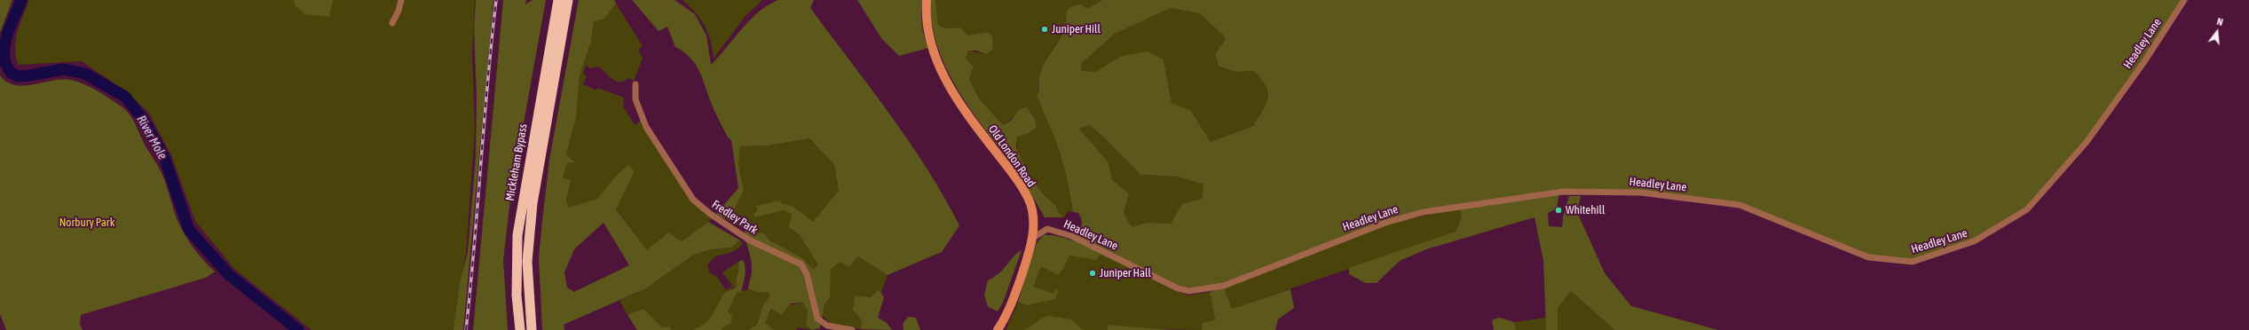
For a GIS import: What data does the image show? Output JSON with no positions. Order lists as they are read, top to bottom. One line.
{"streets":{"highway":["Mickleham Bypass"],"main road":["Old London Road"],"street":["Headley Lane","Fredley Park"]},"crossings":[["Headley Lane","Old London Road"]],"water":["River Mole"],"parks":["Norbury Park"],"places":["Juniper Hill","Whitehill","Juniper Hall"],"north":"top"}
